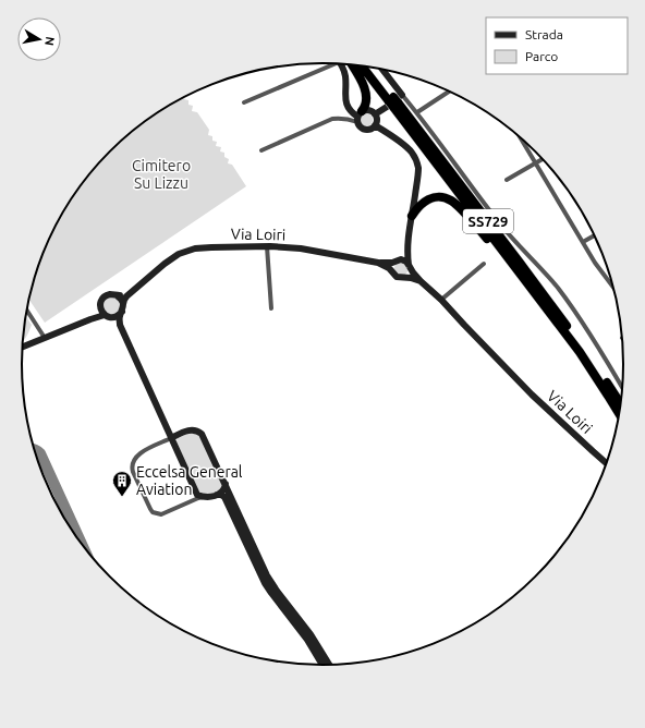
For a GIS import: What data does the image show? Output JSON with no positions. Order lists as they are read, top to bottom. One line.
{"streets":{"highway":["SS729"],"street":["Via Loiri"]},"parks":["Cimitero Su Lizzu"],"places":{"building":["Eccelsa General Aviation"]},"legend":["Strada","Parco"],"north":"right"}
